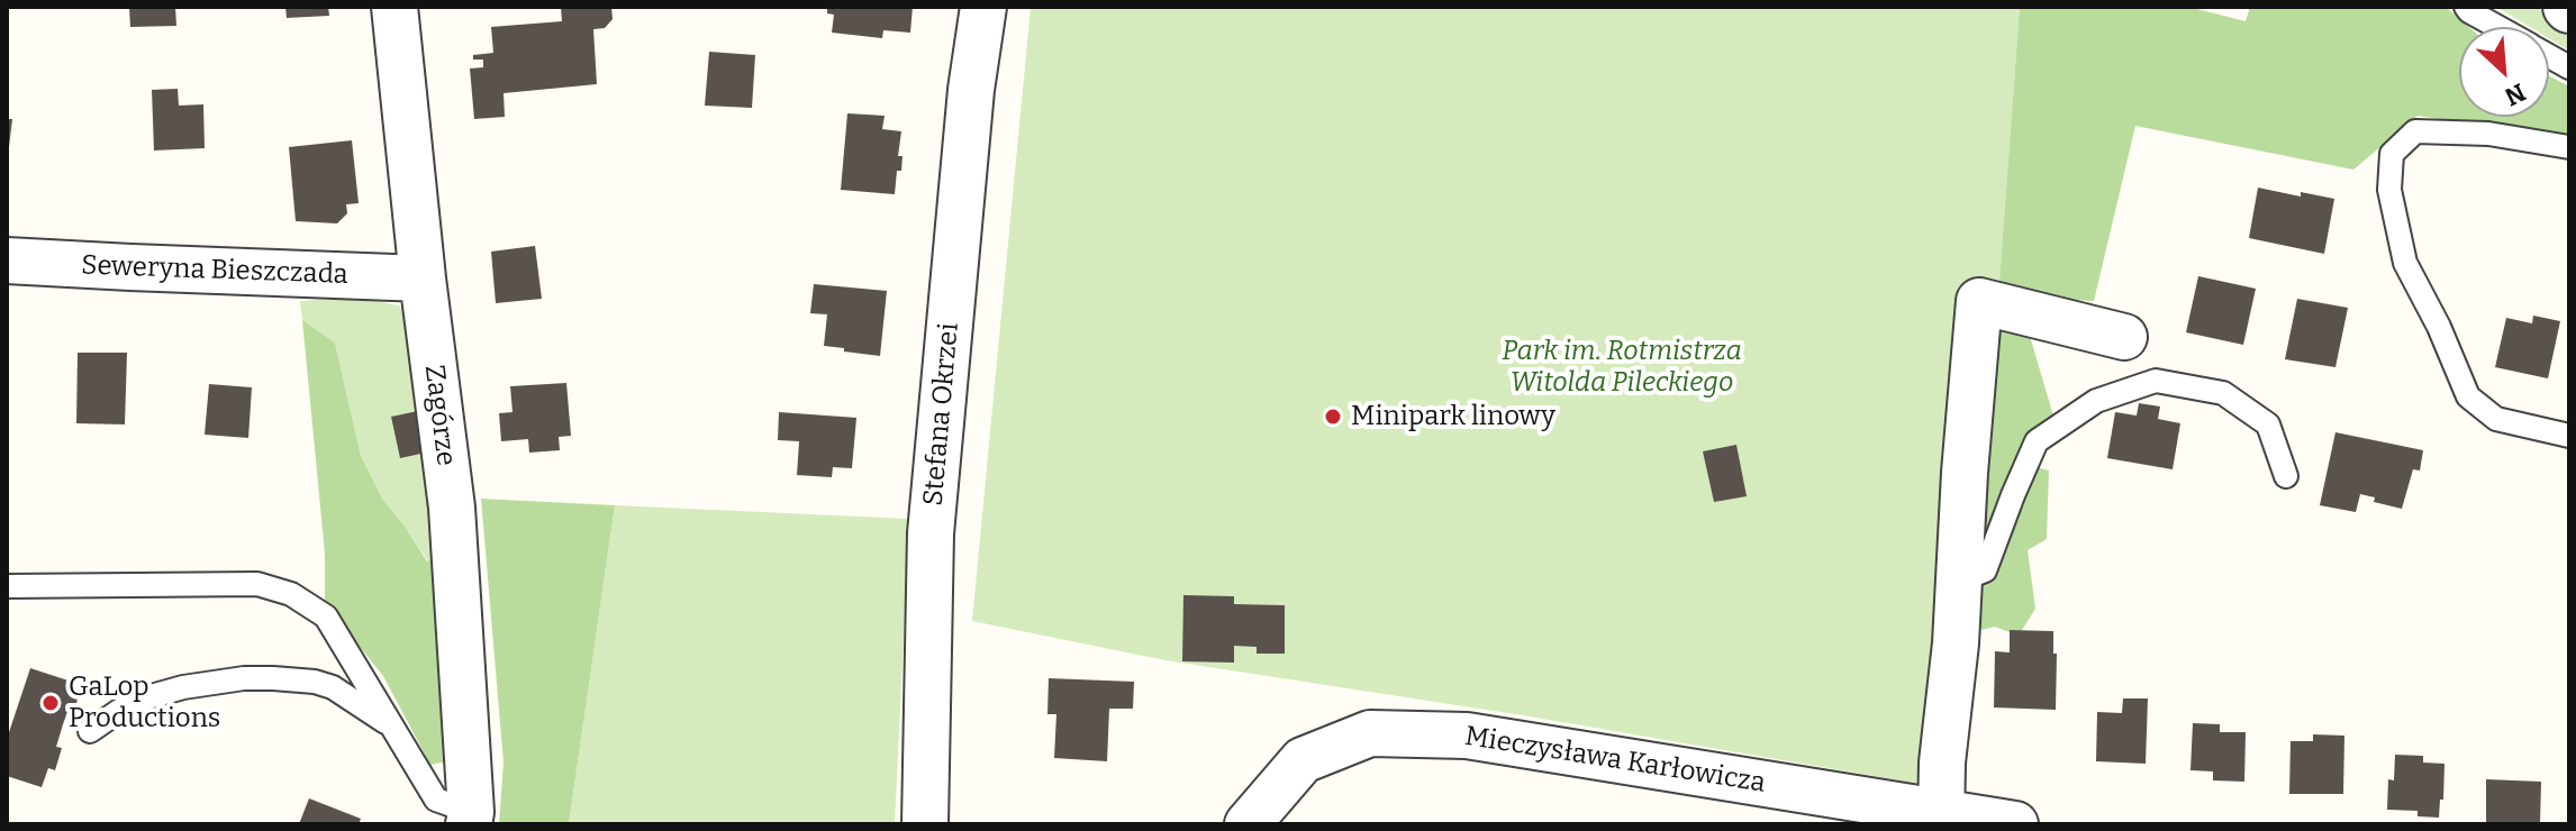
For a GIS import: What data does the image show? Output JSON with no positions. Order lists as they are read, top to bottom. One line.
{"streets":{"street":["Seweryna Bieszczada","Stefana Okrzei","Zagórze","Mieczysława Karłowicza"]},"crossings":[["Seweryna Bieszczada","Zagórze"]],"parks":["Park im. Rotmistrza Witolda Pileckiego"],"places":["Minipark linowy","GaLop Productions"],"north":"bottom right"}
